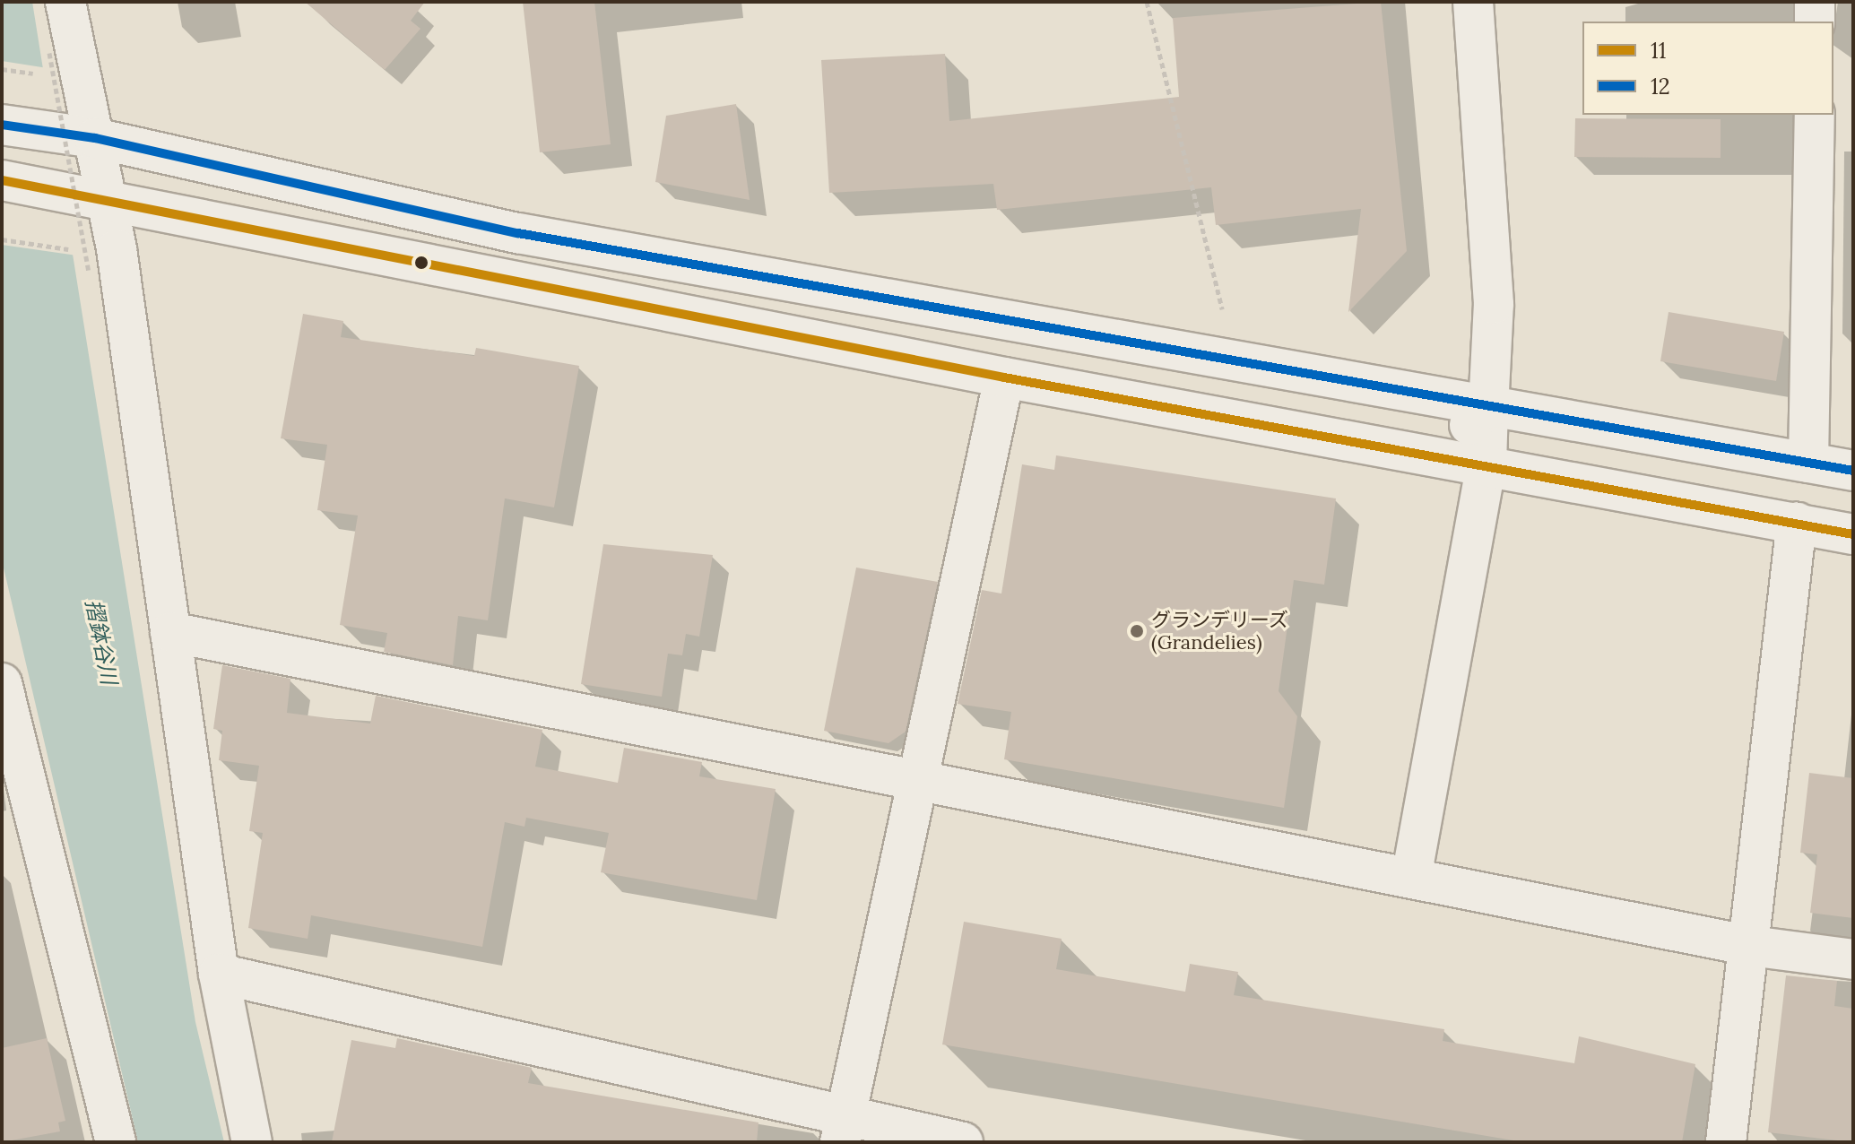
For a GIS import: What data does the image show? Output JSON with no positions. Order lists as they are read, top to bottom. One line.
{"water":["摺鉢谷川"],"places":["グランデリーズ (Grandelies)"],"lines":["transit line 12","transit line 11"],"legend":["11","12"]}
